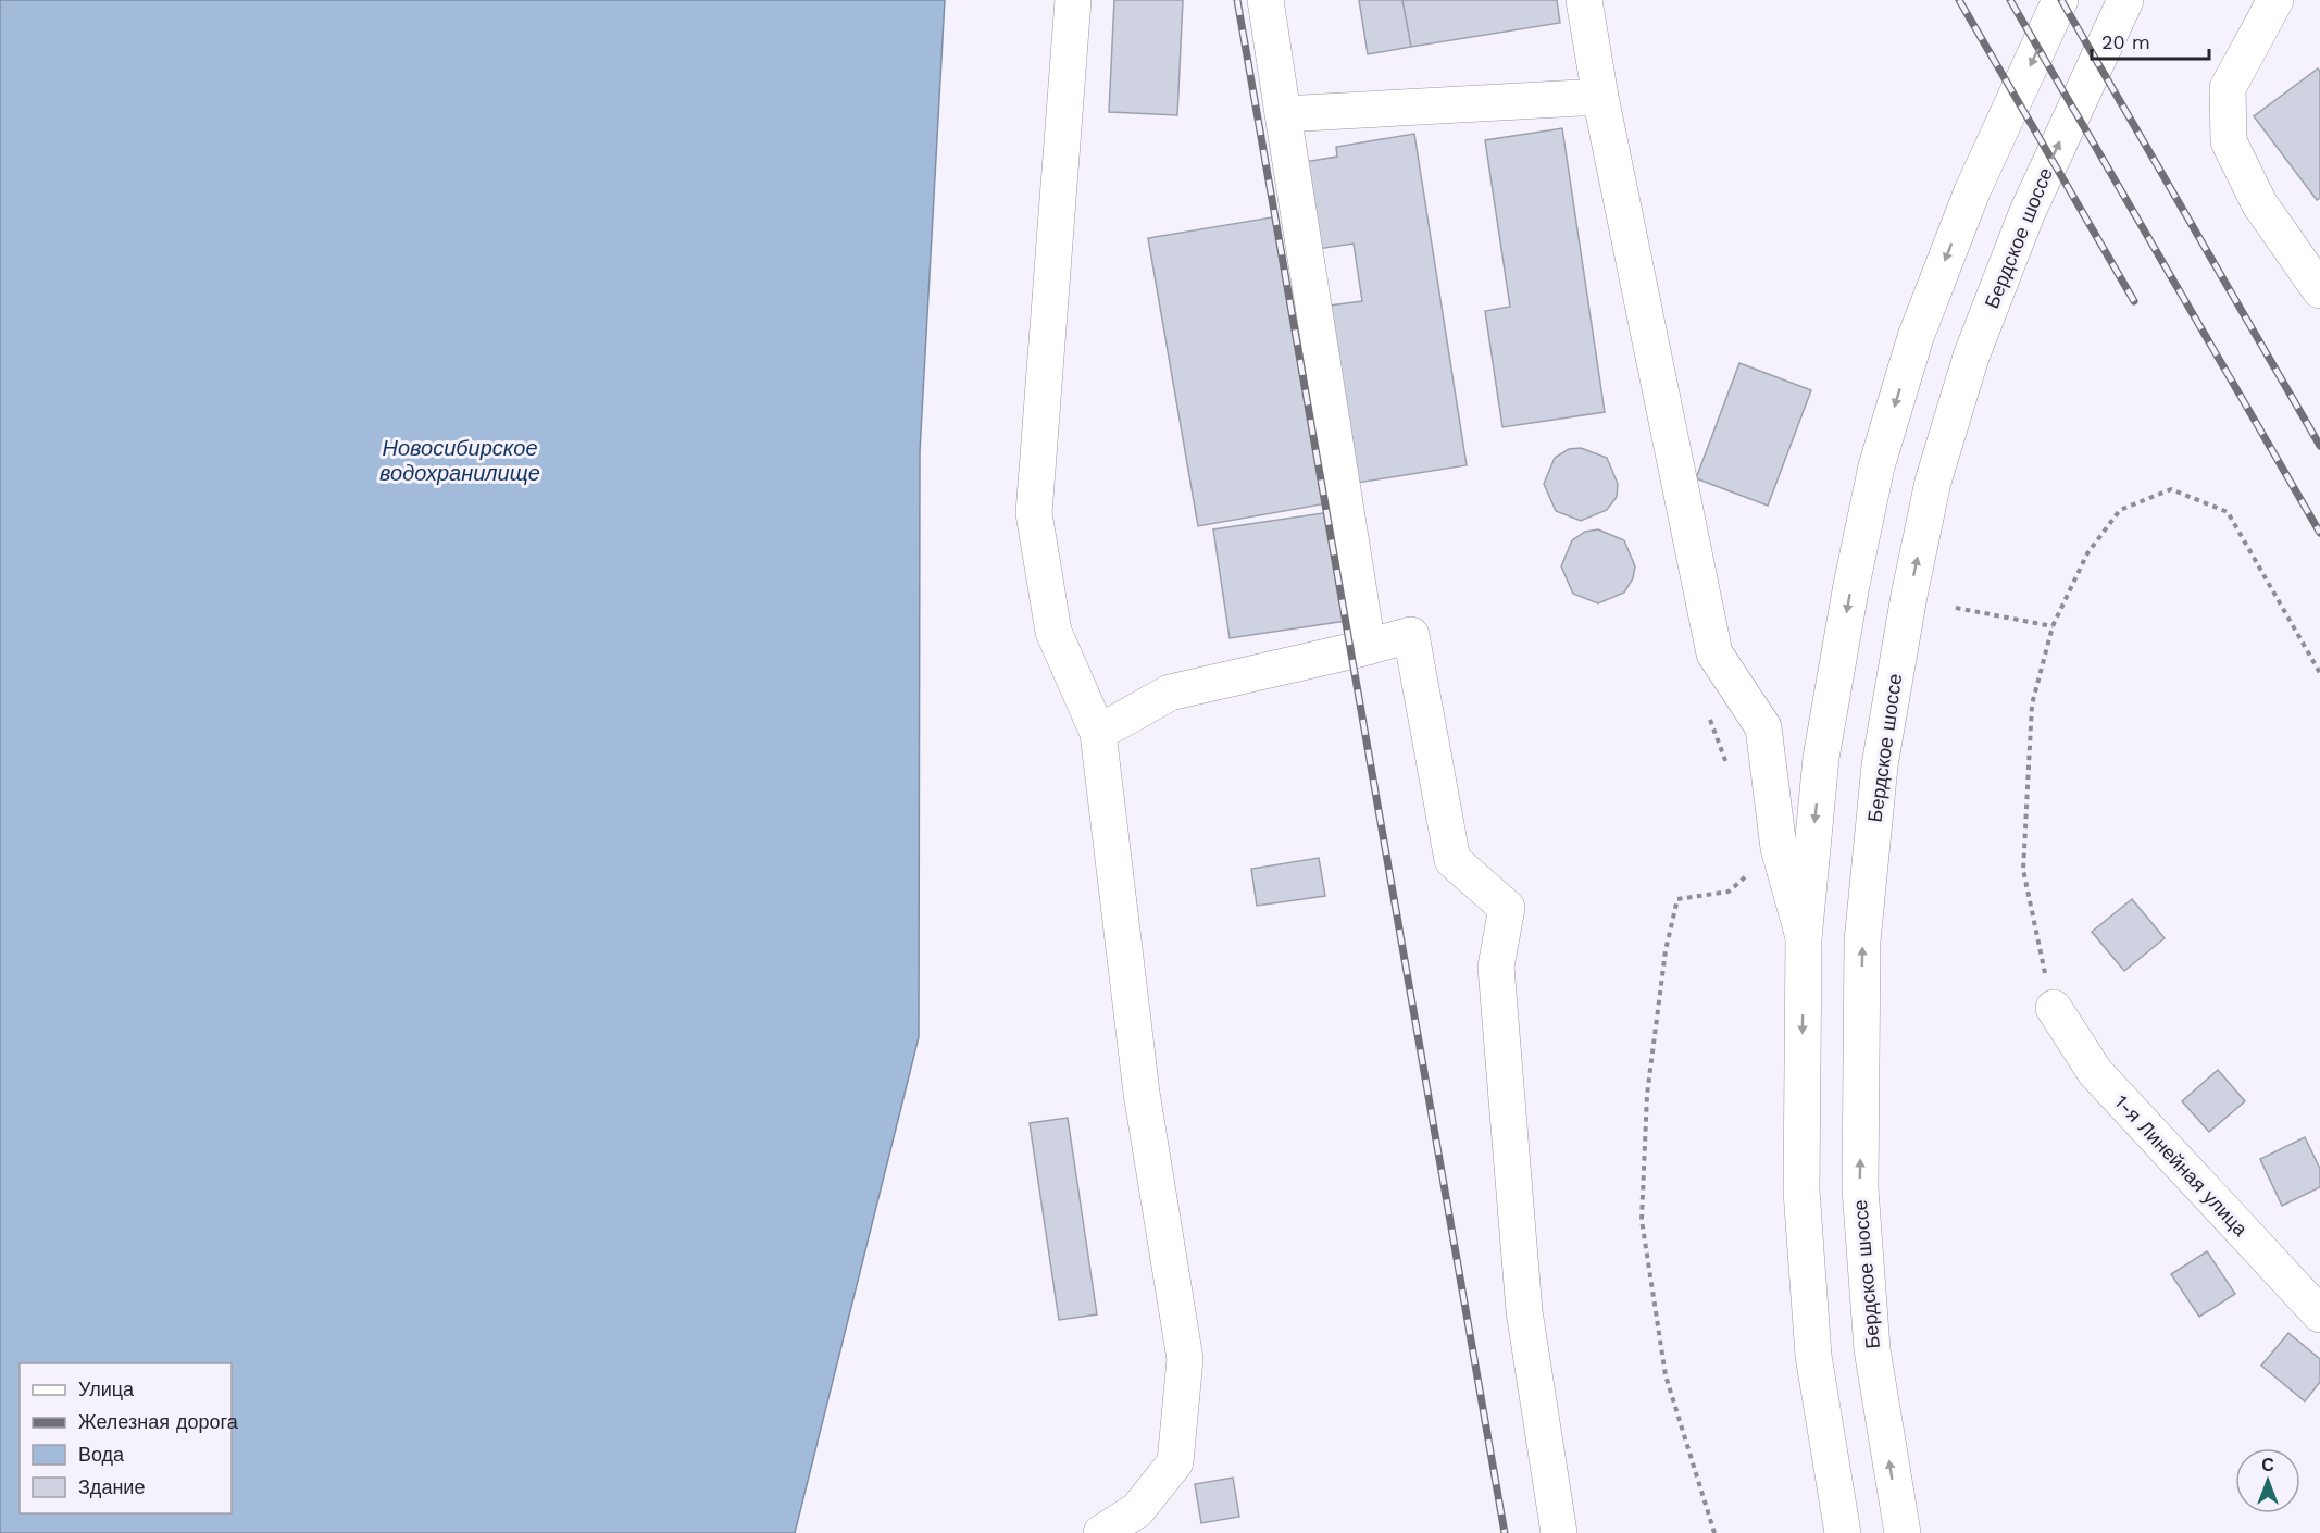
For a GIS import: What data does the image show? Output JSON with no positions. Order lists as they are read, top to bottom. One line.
{"streets":{"main road":["Бердское шоссе","1-я Линейная улица"]},"water":["Новосибирское водохранилище"],"legend":["Улица","Железная дорога","Вода","Здание"],"scale_bar":"20 m","north":"top"}
